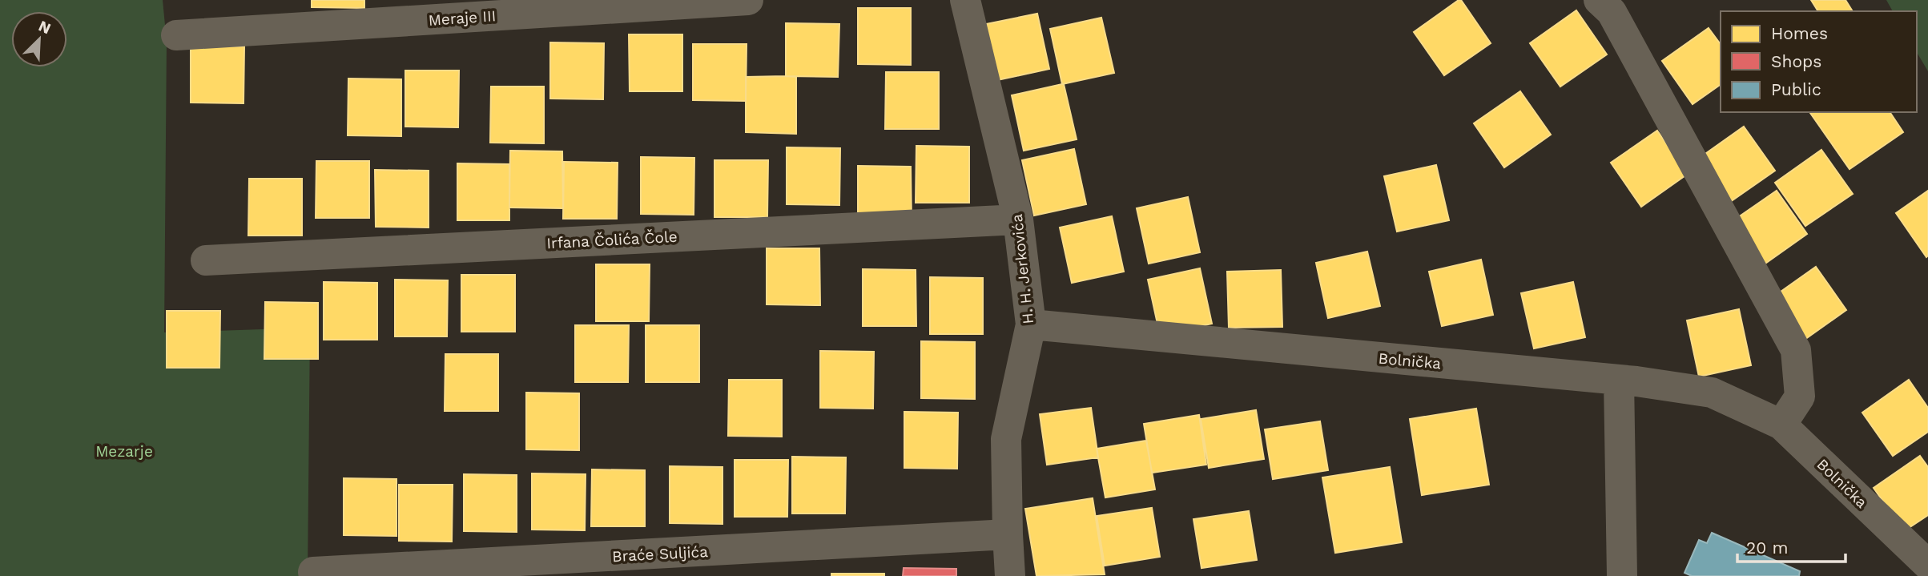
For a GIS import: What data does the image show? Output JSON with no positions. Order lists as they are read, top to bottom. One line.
{"streets":{"street":["Meraje III","Irfana Čolića Čole","H. H. Jerkovića","Bolnička","Braće Suljića"]},"crossings":[["Irfana Čolića Čole","H. H. Jerkovića"],["H. H. Jerkovića","Bolnička"],["H. H. Jerkovića","Braće Suljića"]],"parks":["Mezarje"],"legend":["Homes","Shops","Public"],"scale_bar":"20 m","north":"top right"}
